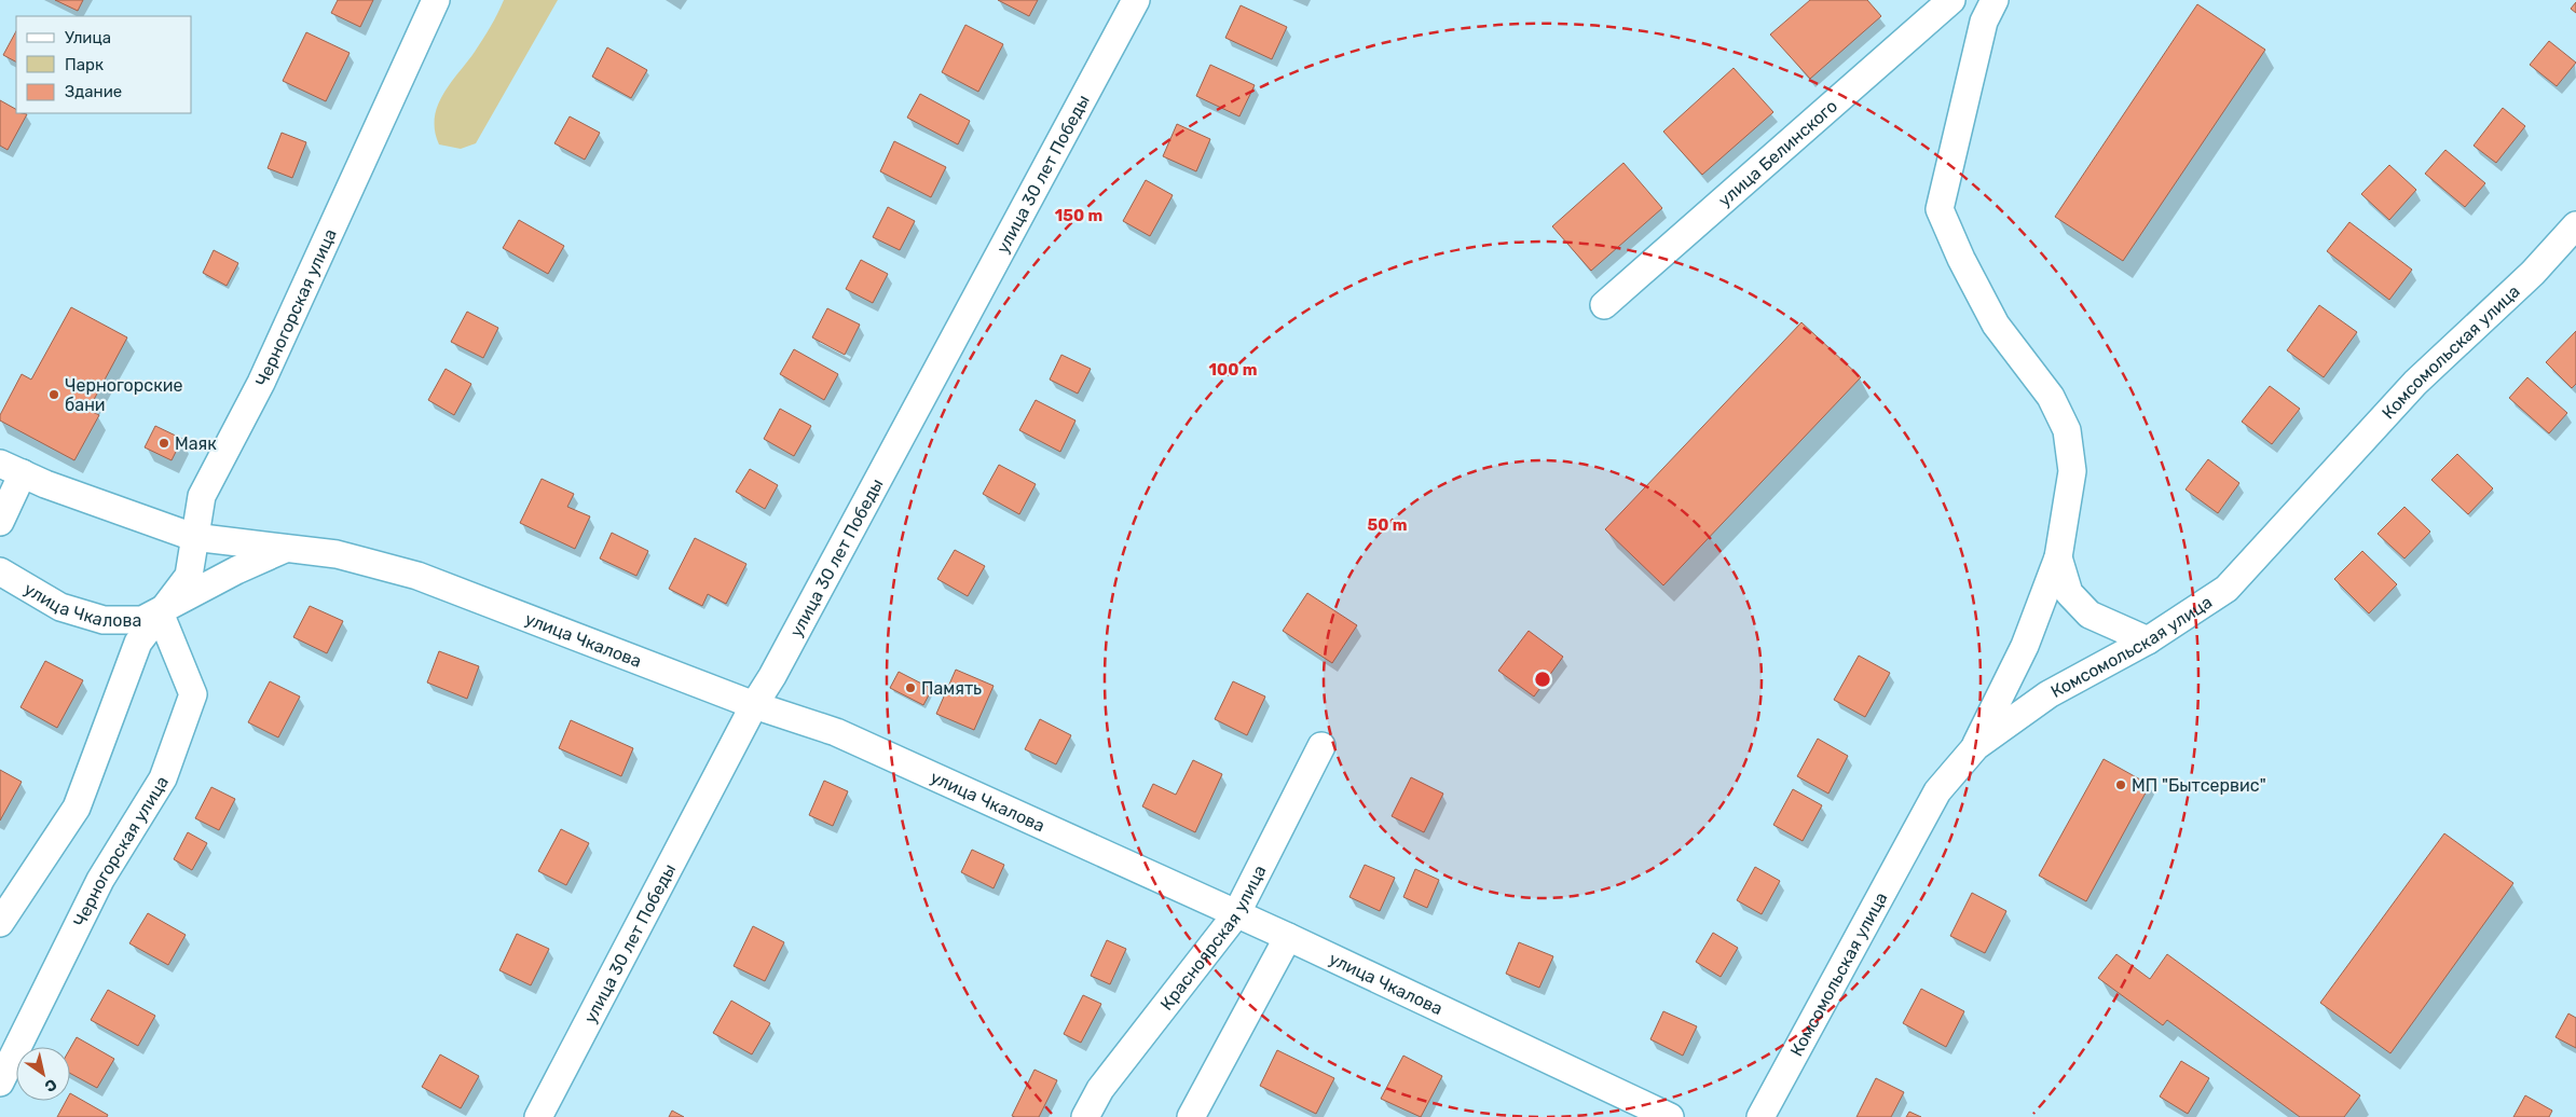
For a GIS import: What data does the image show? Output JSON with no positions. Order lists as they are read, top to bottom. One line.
{"streets":{"street":["улица Белинского","улица 30 лет Победы","Черногорская улица","Комсомольская улица","улица Чкалова","Красноярская улица"]},"crossings":[["улица 30 лет Победы","улица Чкалова"],["Черногорская улица","улица Чкалова"],["улица Чкалова","Красноярская улица"]],"places":["Черногорские бани","Маяк","Память","МП \"Бытсервис\""],"legend":["Улица","Парк","Здание"],"north":"bottom right","rings":["150 m","100 m","50 m"]}
